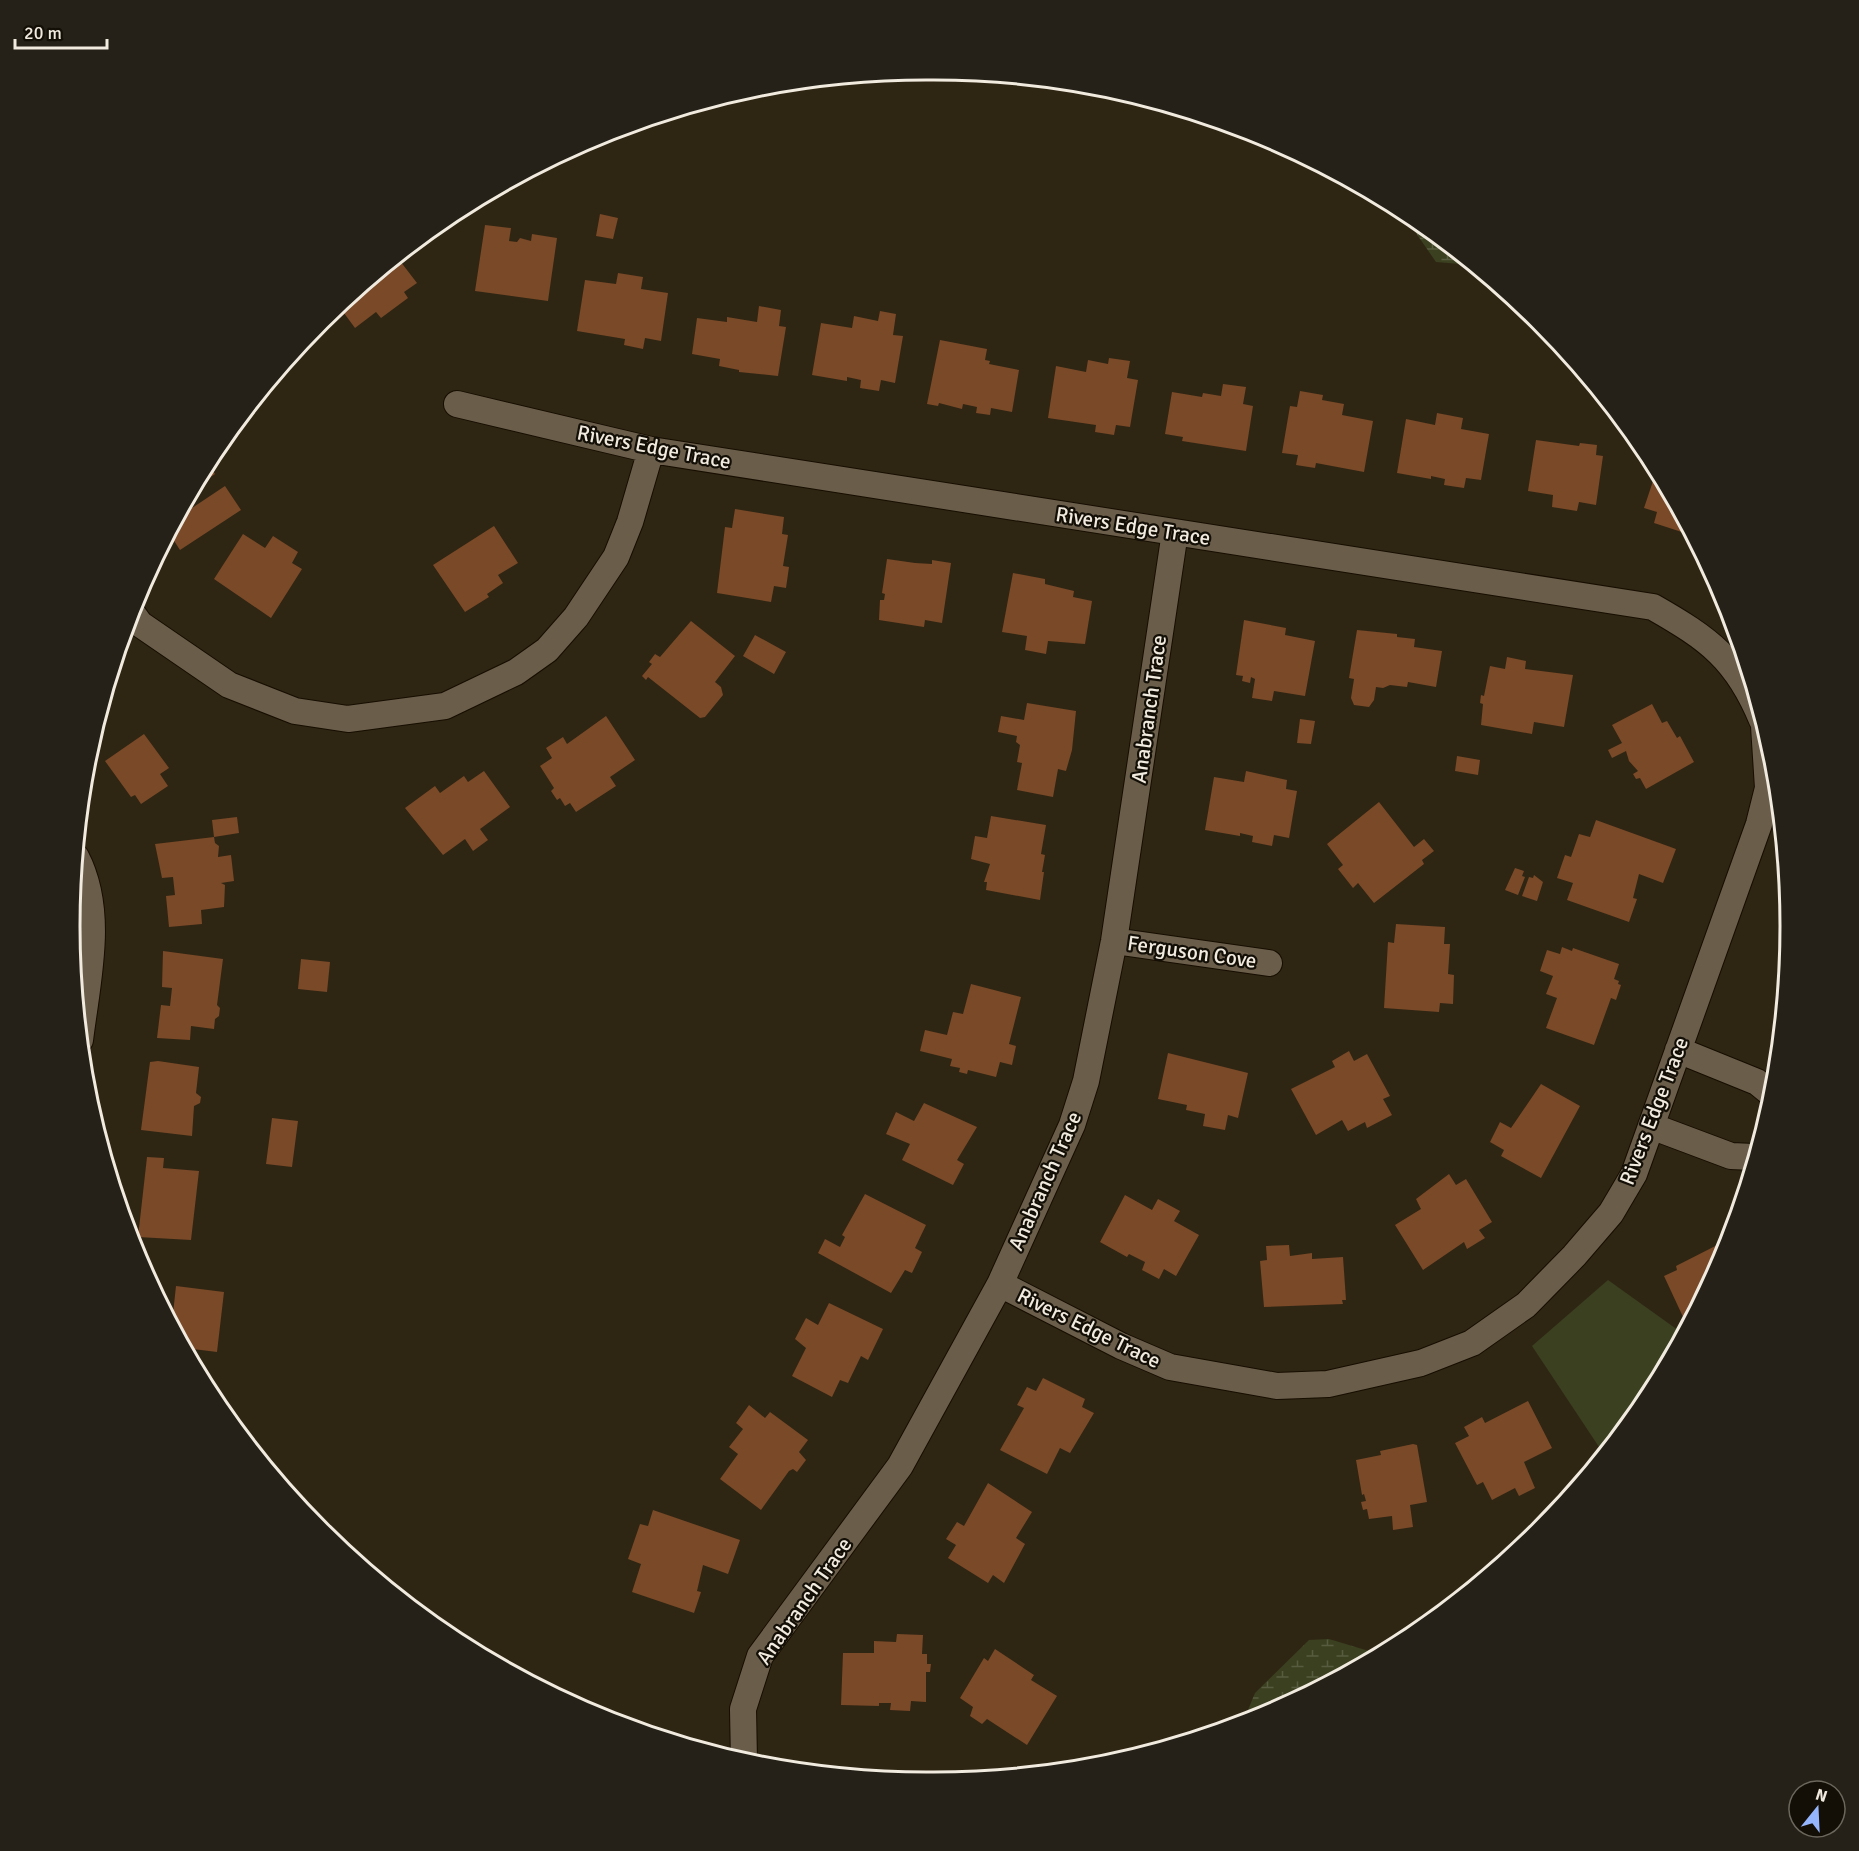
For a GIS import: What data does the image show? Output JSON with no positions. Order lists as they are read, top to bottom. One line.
{"streets":{"street":["Rivers Edge Trace","Anabranch Trace","Ferguson Cove"]},"crossings":[["Rivers Edge Trace","Anabranch Trace"],["Anabranch Trace","Ferguson Cove"]],"scale_bar":"20 m","north":"top"}
